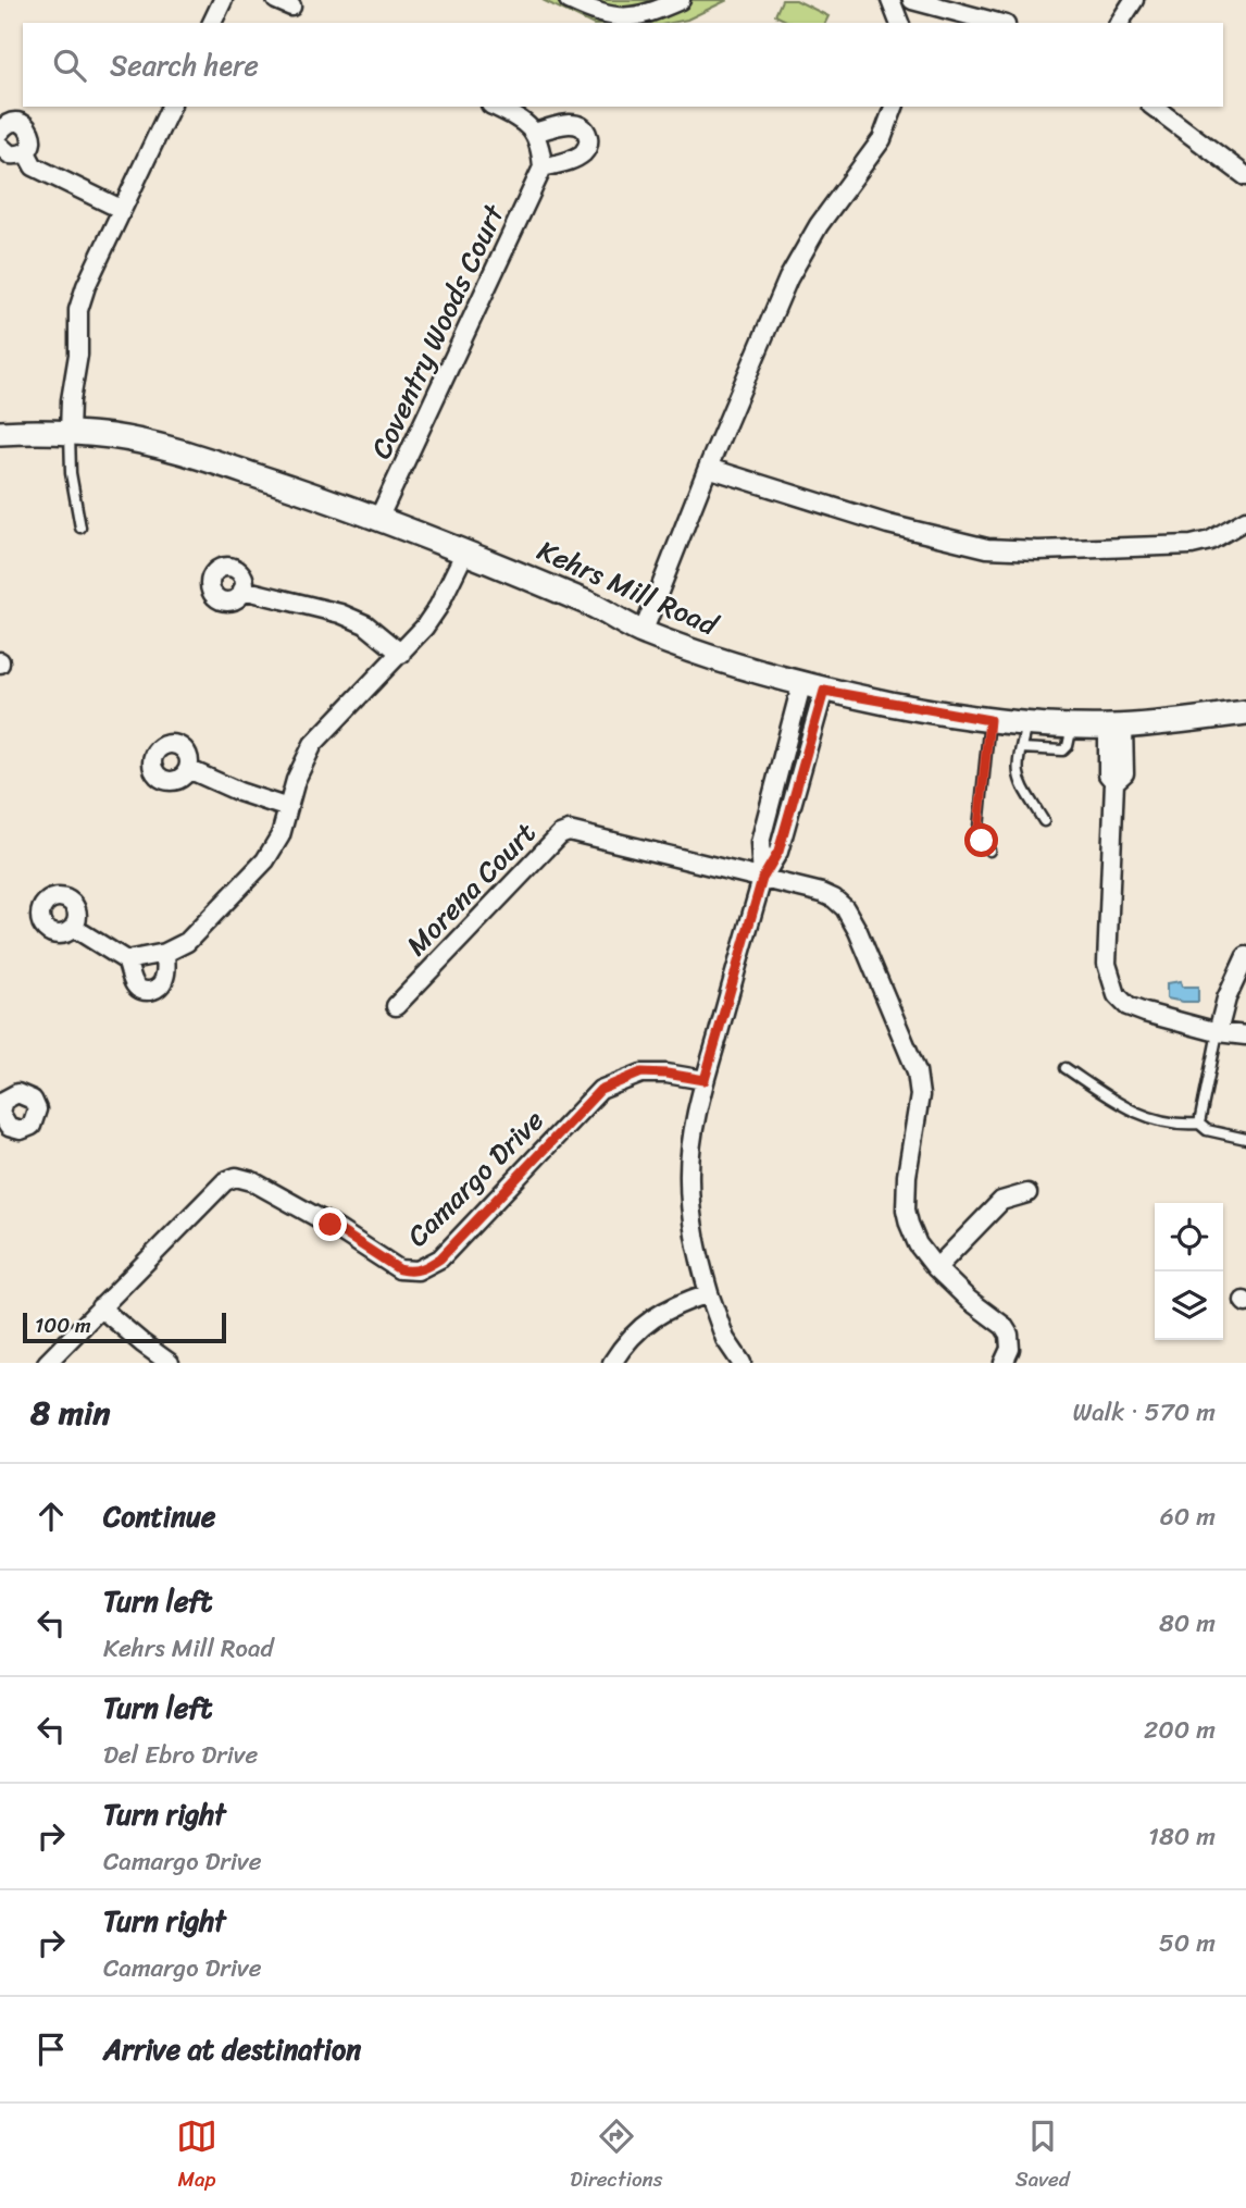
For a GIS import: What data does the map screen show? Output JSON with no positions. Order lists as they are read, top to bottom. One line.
{"streets":{"main road":["Kehrs Mill Road"],"street":["Coventry Woods Court","Morena Court","Camargo Drive"]},"crossings":[["Coventry Woods Court","Kehrs Mill Road"]],"scale_bar":"100 m","page":{"search":"Search here","scale":"100 m","heading":["8 min","Walk · 570 m"],"list":[["Continue","60 m"],["Turn left","Kehrs Mill Road","80 m"],["Turn left","Del Ebro Drive","200 m"],["Turn right","Camargo Drive","180 m"],["Turn right","Camargo Drive","50 m"],"Arrive at destination"],"nav":["Map","Directions","Saved"]}}
